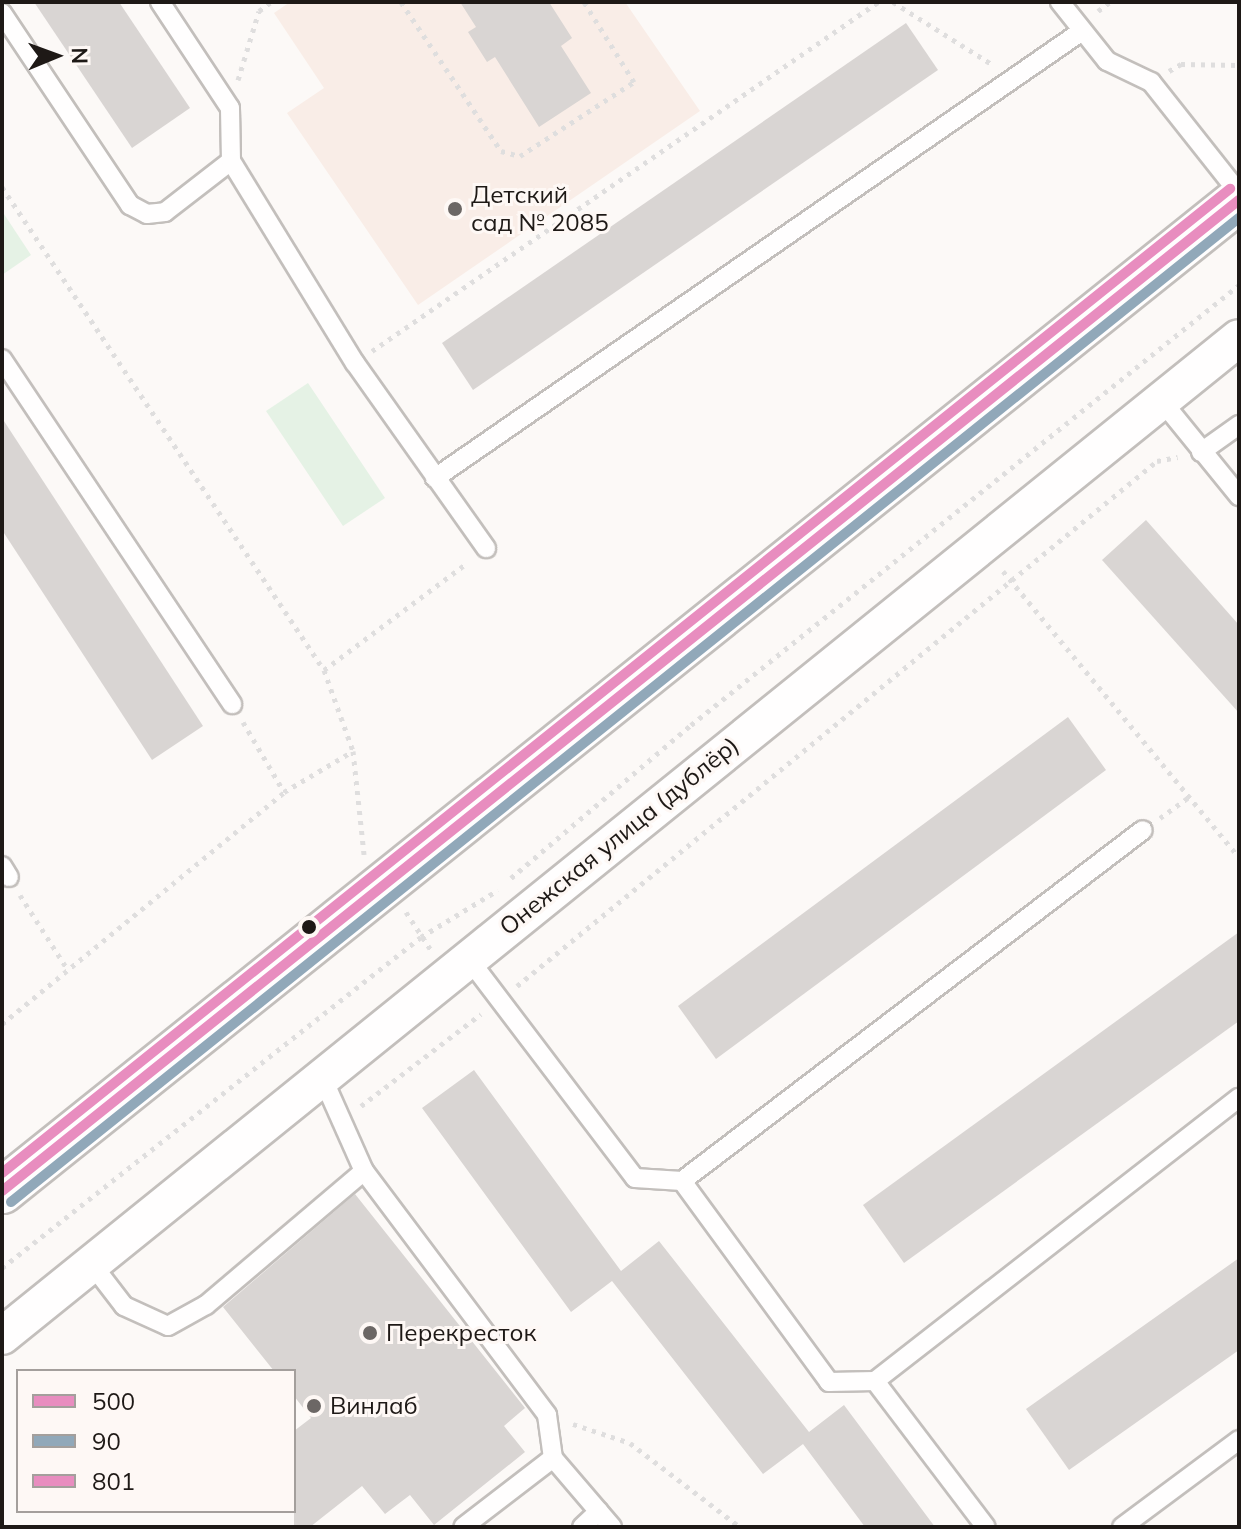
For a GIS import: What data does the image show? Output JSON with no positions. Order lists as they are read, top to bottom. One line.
{"streets":{"street":["Онежская улица (дублёр)"]},"places":["Детский сад № 2085","Перекресток","Винлаб"],"lines":["transit line 801","transit line 500","transit line 90"],"legend":["500","90","801"],"north":"right"}
